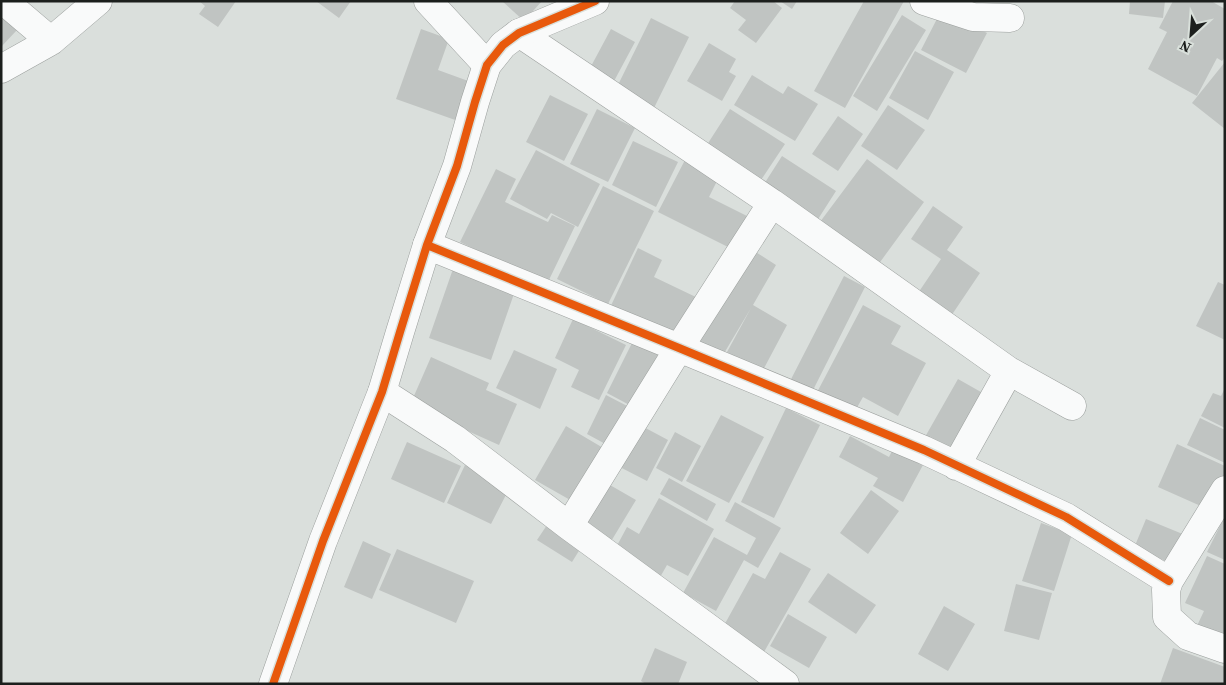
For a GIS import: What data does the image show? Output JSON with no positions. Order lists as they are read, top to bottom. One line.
{"north":"bottom left"}
